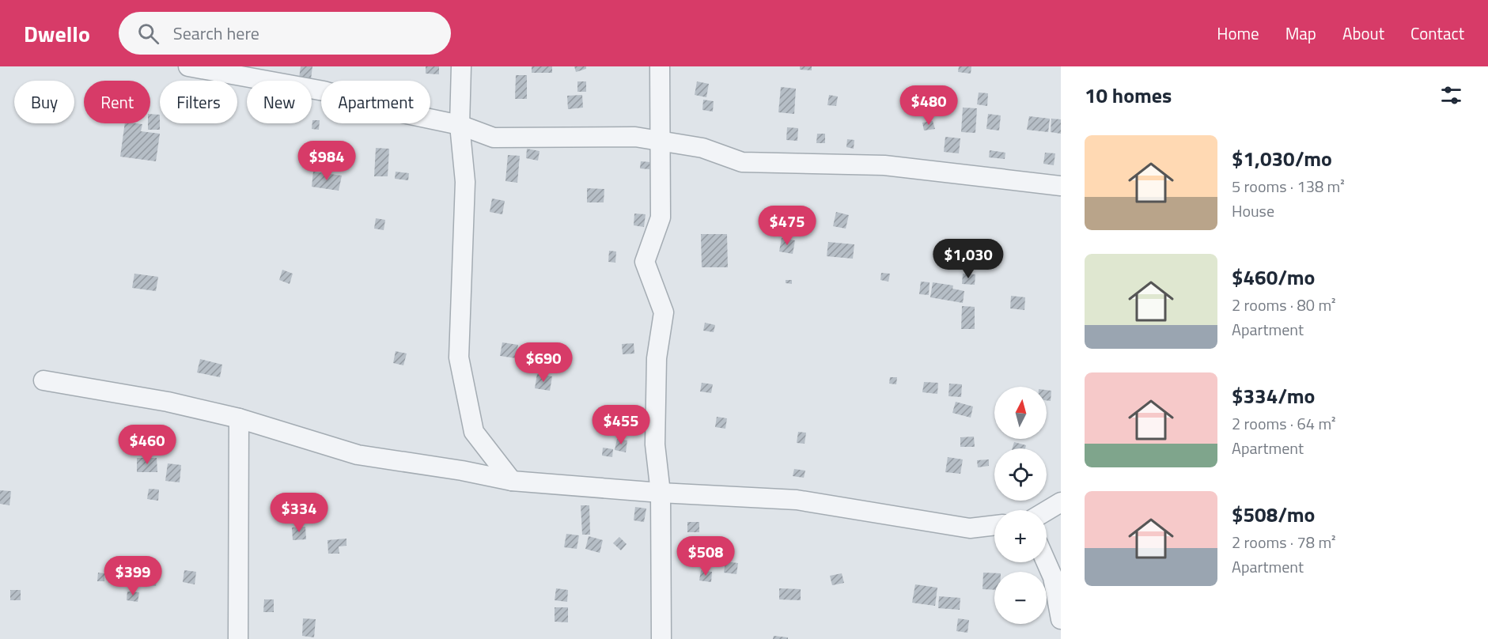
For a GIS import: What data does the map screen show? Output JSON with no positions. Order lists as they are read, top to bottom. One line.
{"north":"top","page":{"header":"Dwello","search":"Search here","nav":["Home","Map","About","Contact"],"heading":"10 homes","chip":["Buy","Rent","Filters","New","Apartment"],"price":["$480","$984","$475","$1,030","$690","$455","$460","$334","$508","$399"],"list":[{"name":"$1,030/mo","note":"5 rooms · 138 m² · House"},{"name":"$460/mo","note":"2 rooms · 80 m² · Apartment"},{"name":"$334/mo","note":"2 rooms · 64 m² · Apartment"},{"name":"$508/mo","note":"2 rooms · 78 m² · Apartment"}],"map_buttons":["+","−"]}}
